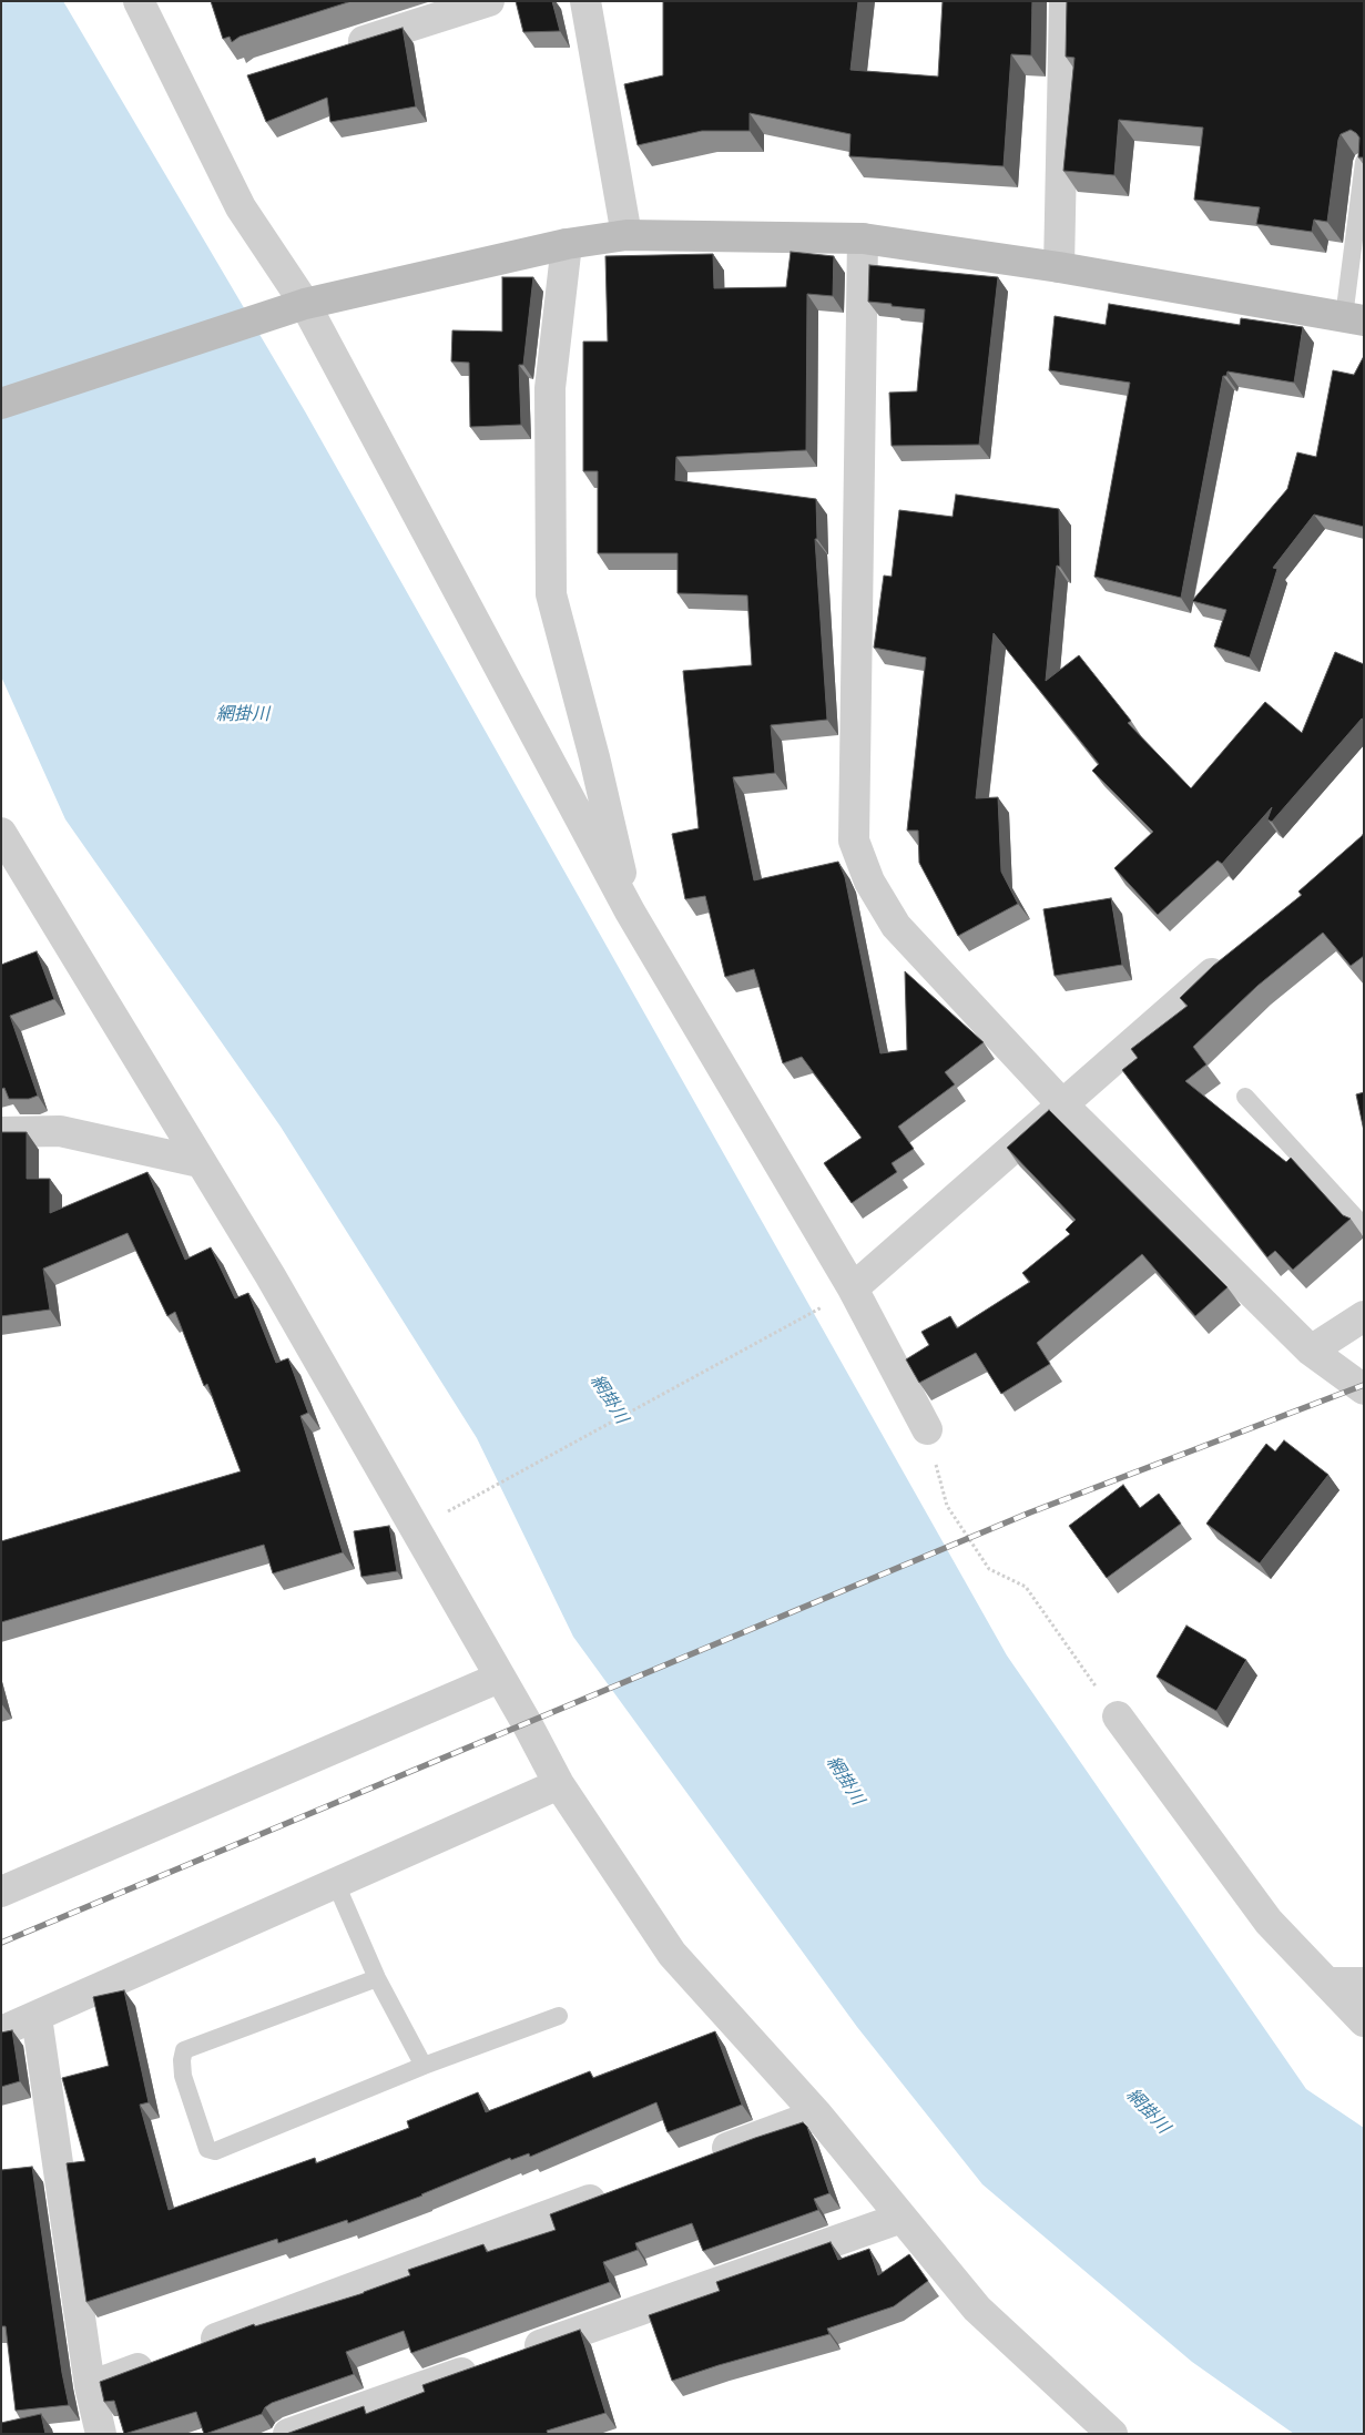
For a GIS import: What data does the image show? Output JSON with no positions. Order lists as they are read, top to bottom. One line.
{"water":["網掛川"]}
